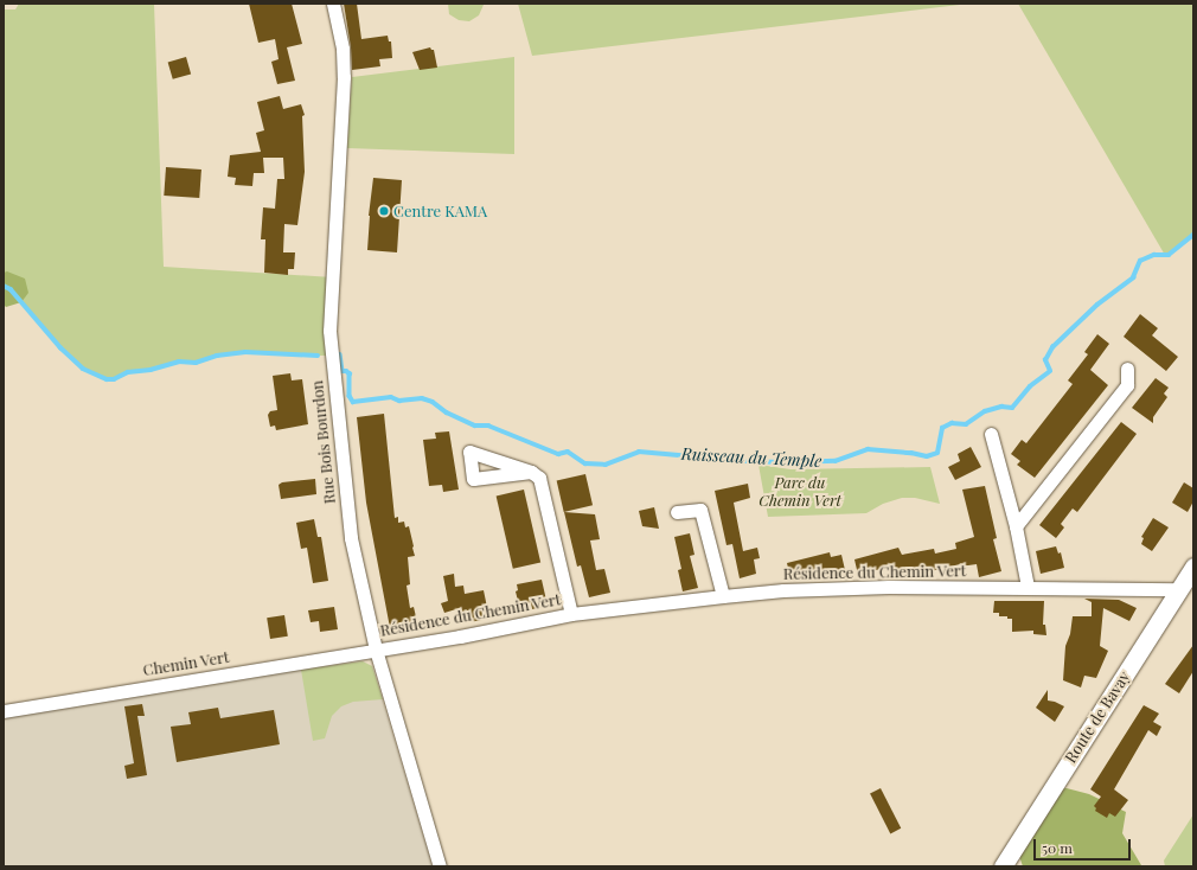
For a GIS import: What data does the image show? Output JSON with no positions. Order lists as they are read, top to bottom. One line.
{"streets":{"main road":["Route de Bavay"],"street":["Rue Bois Bourdon","Résidence du Chemin Vert","Chemin Vert"]},"crossings":[["Rue Bois Bourdon","Résidence du Chemin Vert"],["Rue Bois Bourdon","Chemin Vert"],["Résidence du Chemin Vert","Chemin Vert"],["Résidence du Chemin Vert","Route de Bavay"]],"water":["Ruisseau du Temple"],"parks":["Parc du Chemin Vert"],"places":["Centre KAMA"],"scale_bar":"50 m"}
